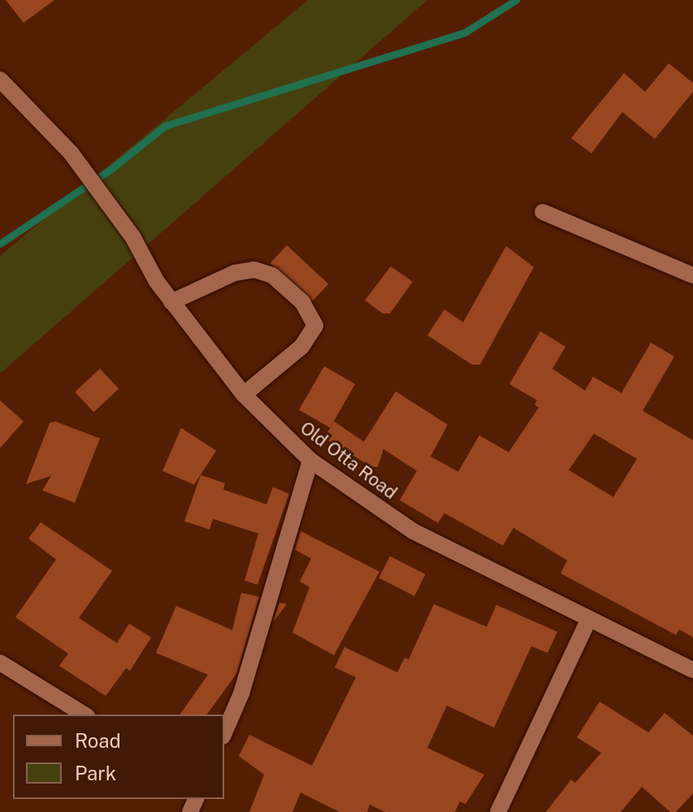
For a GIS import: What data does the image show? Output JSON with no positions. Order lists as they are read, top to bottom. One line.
{"streets":{"street":["Old Otta Road"]},"legend":["Road","Park"]}
